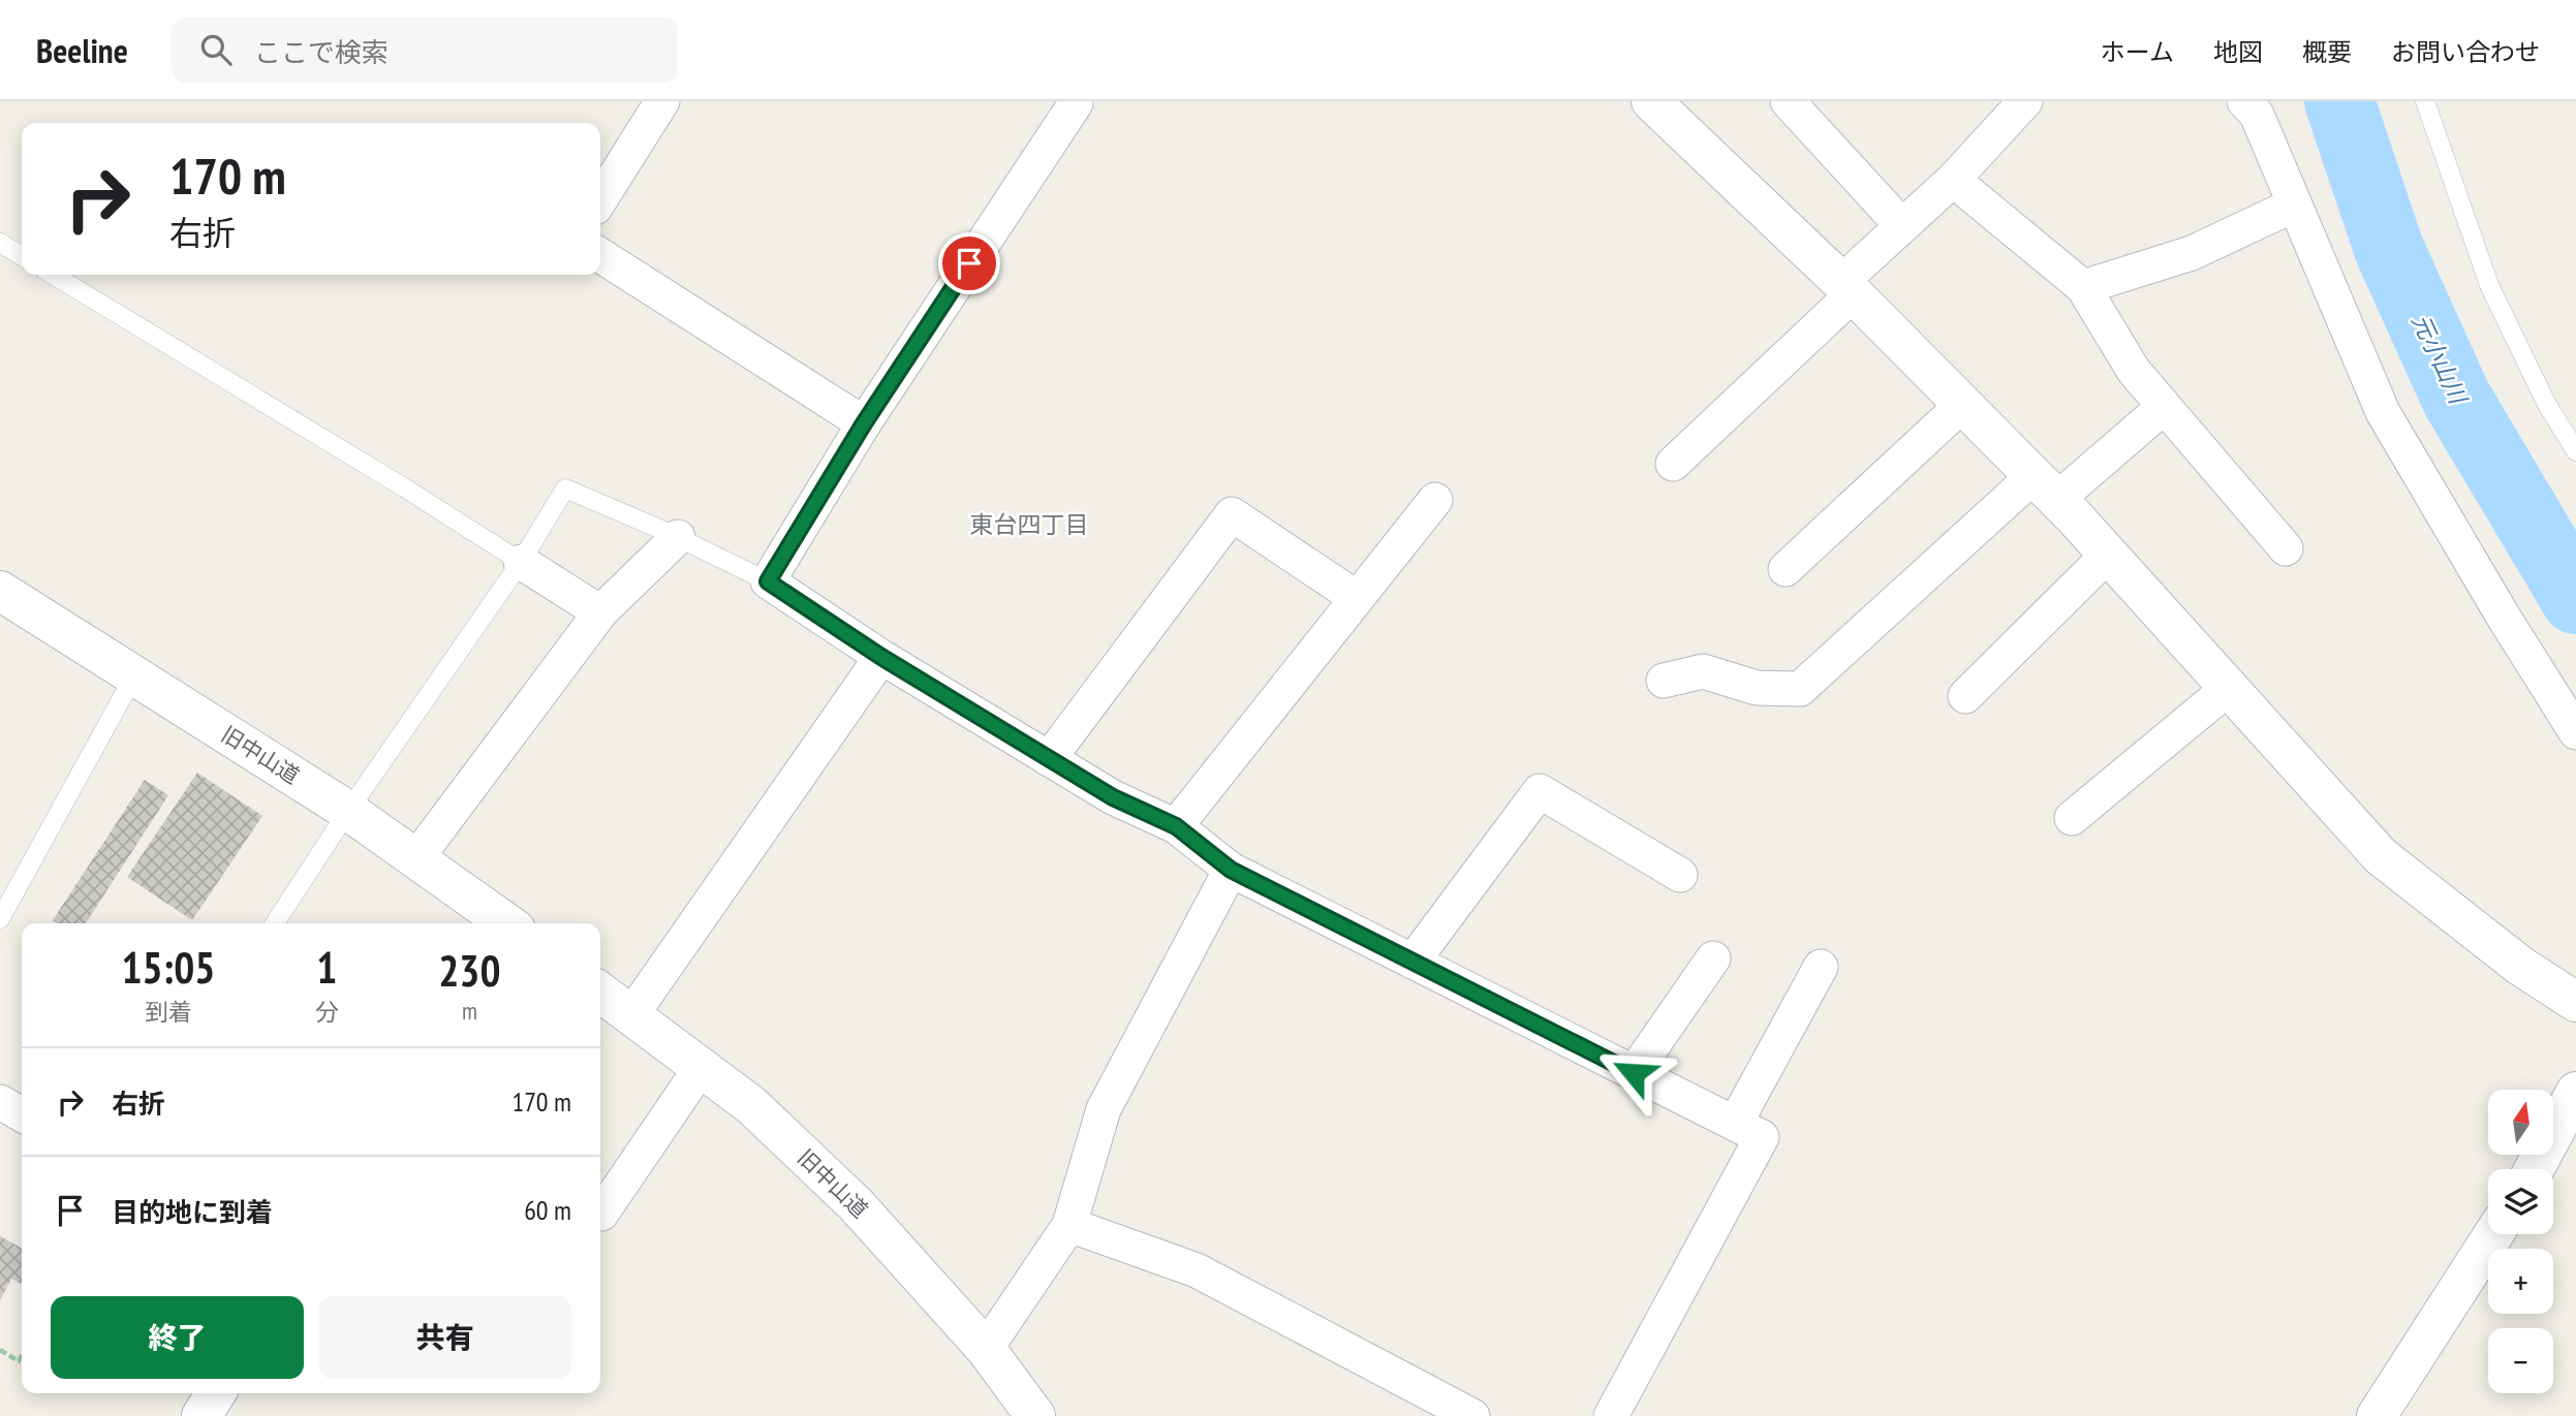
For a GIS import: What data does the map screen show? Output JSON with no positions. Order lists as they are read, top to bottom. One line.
{"streets":{"street":["旧中山道"]},"districts":["東台四丁目"],"water":["元小山川"],"north":"top","page":{"header":"Beeline","search":"ここで検索","nav":["ホーム","地図","概要","お問い合わせ"],"turn":["170 m","右折"],"eta":["15:05","到着","1","分","230","m"],"list":[{"name":"右折","value":"170 m"},{"name":"目的地に到着","value":"60 m"}],"map_buttons":["+","−"],"buttons":["終了","共有"]}}
